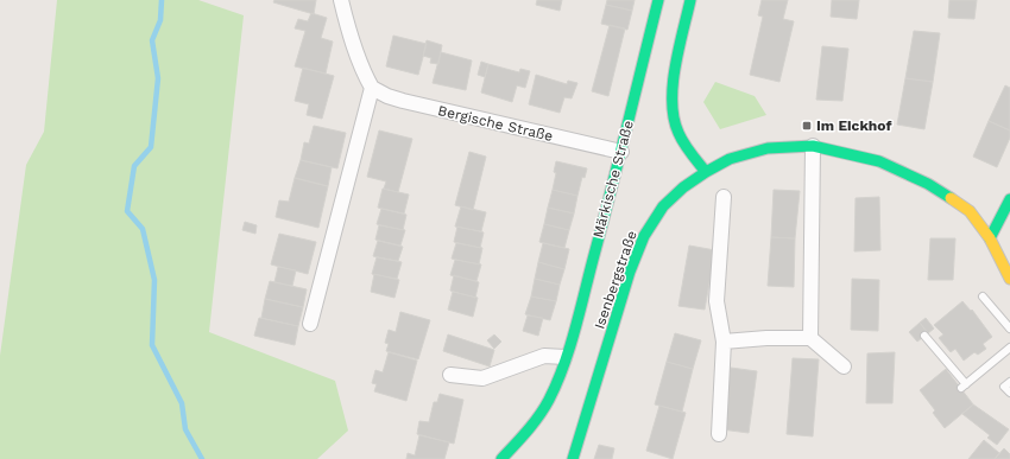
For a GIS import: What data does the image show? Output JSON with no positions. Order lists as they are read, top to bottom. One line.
{"streets":{"street":["Bergische Straße","Märkische Straße","Isenbergstraße"]},"crossings":[["Bergische Straße","Märkische Straße"]],"places":{"transit":["Im Eickhof"]}}
